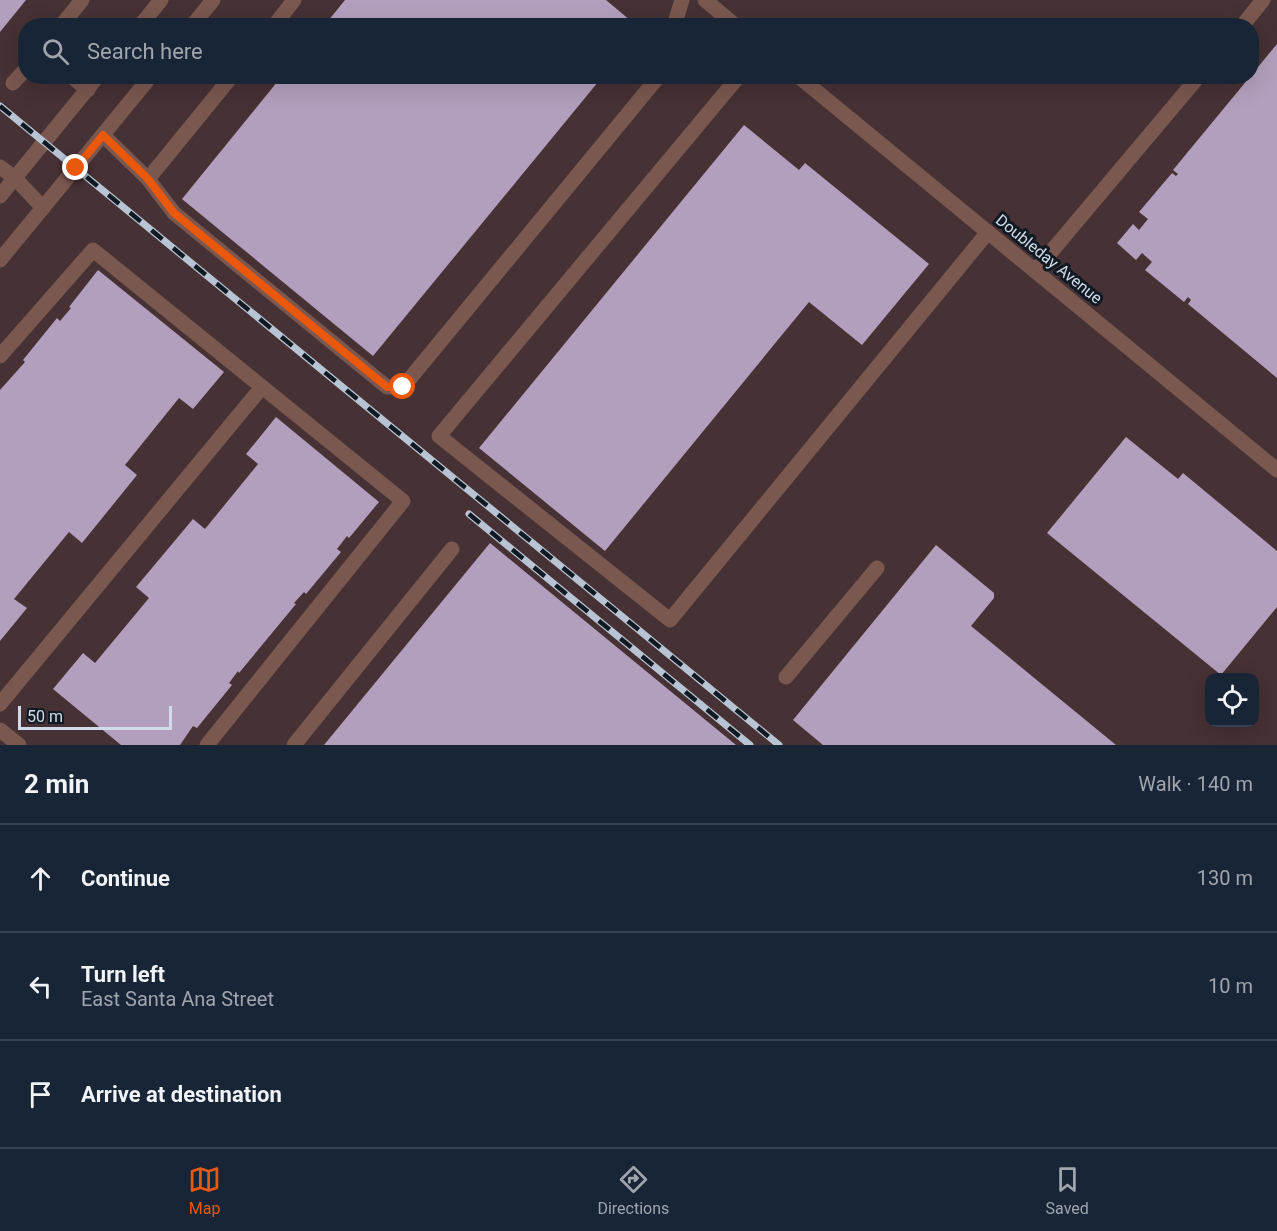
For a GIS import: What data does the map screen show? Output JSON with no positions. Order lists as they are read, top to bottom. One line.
{"streets":{"street":["Doubleday Avenue"]},"scale_bar":"50 m","page":{"search":"Search here","scale":"50 m","heading":["2 min","Walk · 140 m"],"list":[["Continue","130 m"],["Turn left","East Santa Ana Street","10 m"],"Arrive at destination"],"nav":["Map","Directions","Saved"]}}
